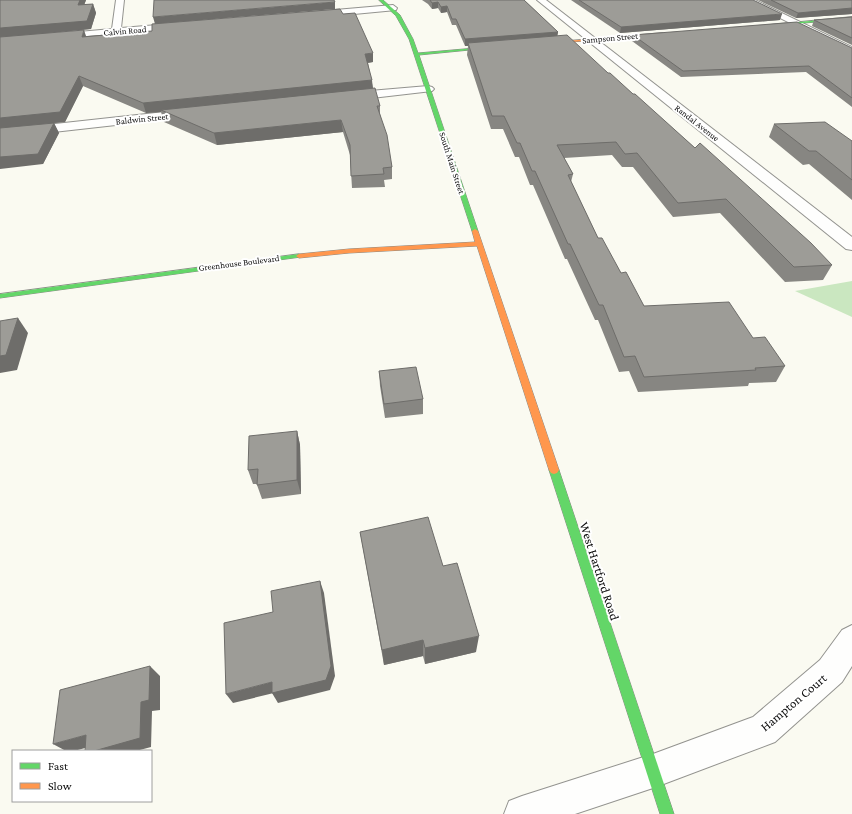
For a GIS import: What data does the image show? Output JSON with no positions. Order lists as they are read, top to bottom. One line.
{"streets":{"street":["Calvin Road","Sampson Street","Baldwin Street","Randal Avenue","South Main Street","Greenhouse Boulevard","West Hartford Road","Hampton Court"]},"crossings":[["Sampson Street","Randal Avenue"],["South Main Street","Greenhouse Boulevard"],["South Main Street","West Hartford Road"],["West Hartford Road","Hampton Court"]],"legend":["Fast","Slow"]}
